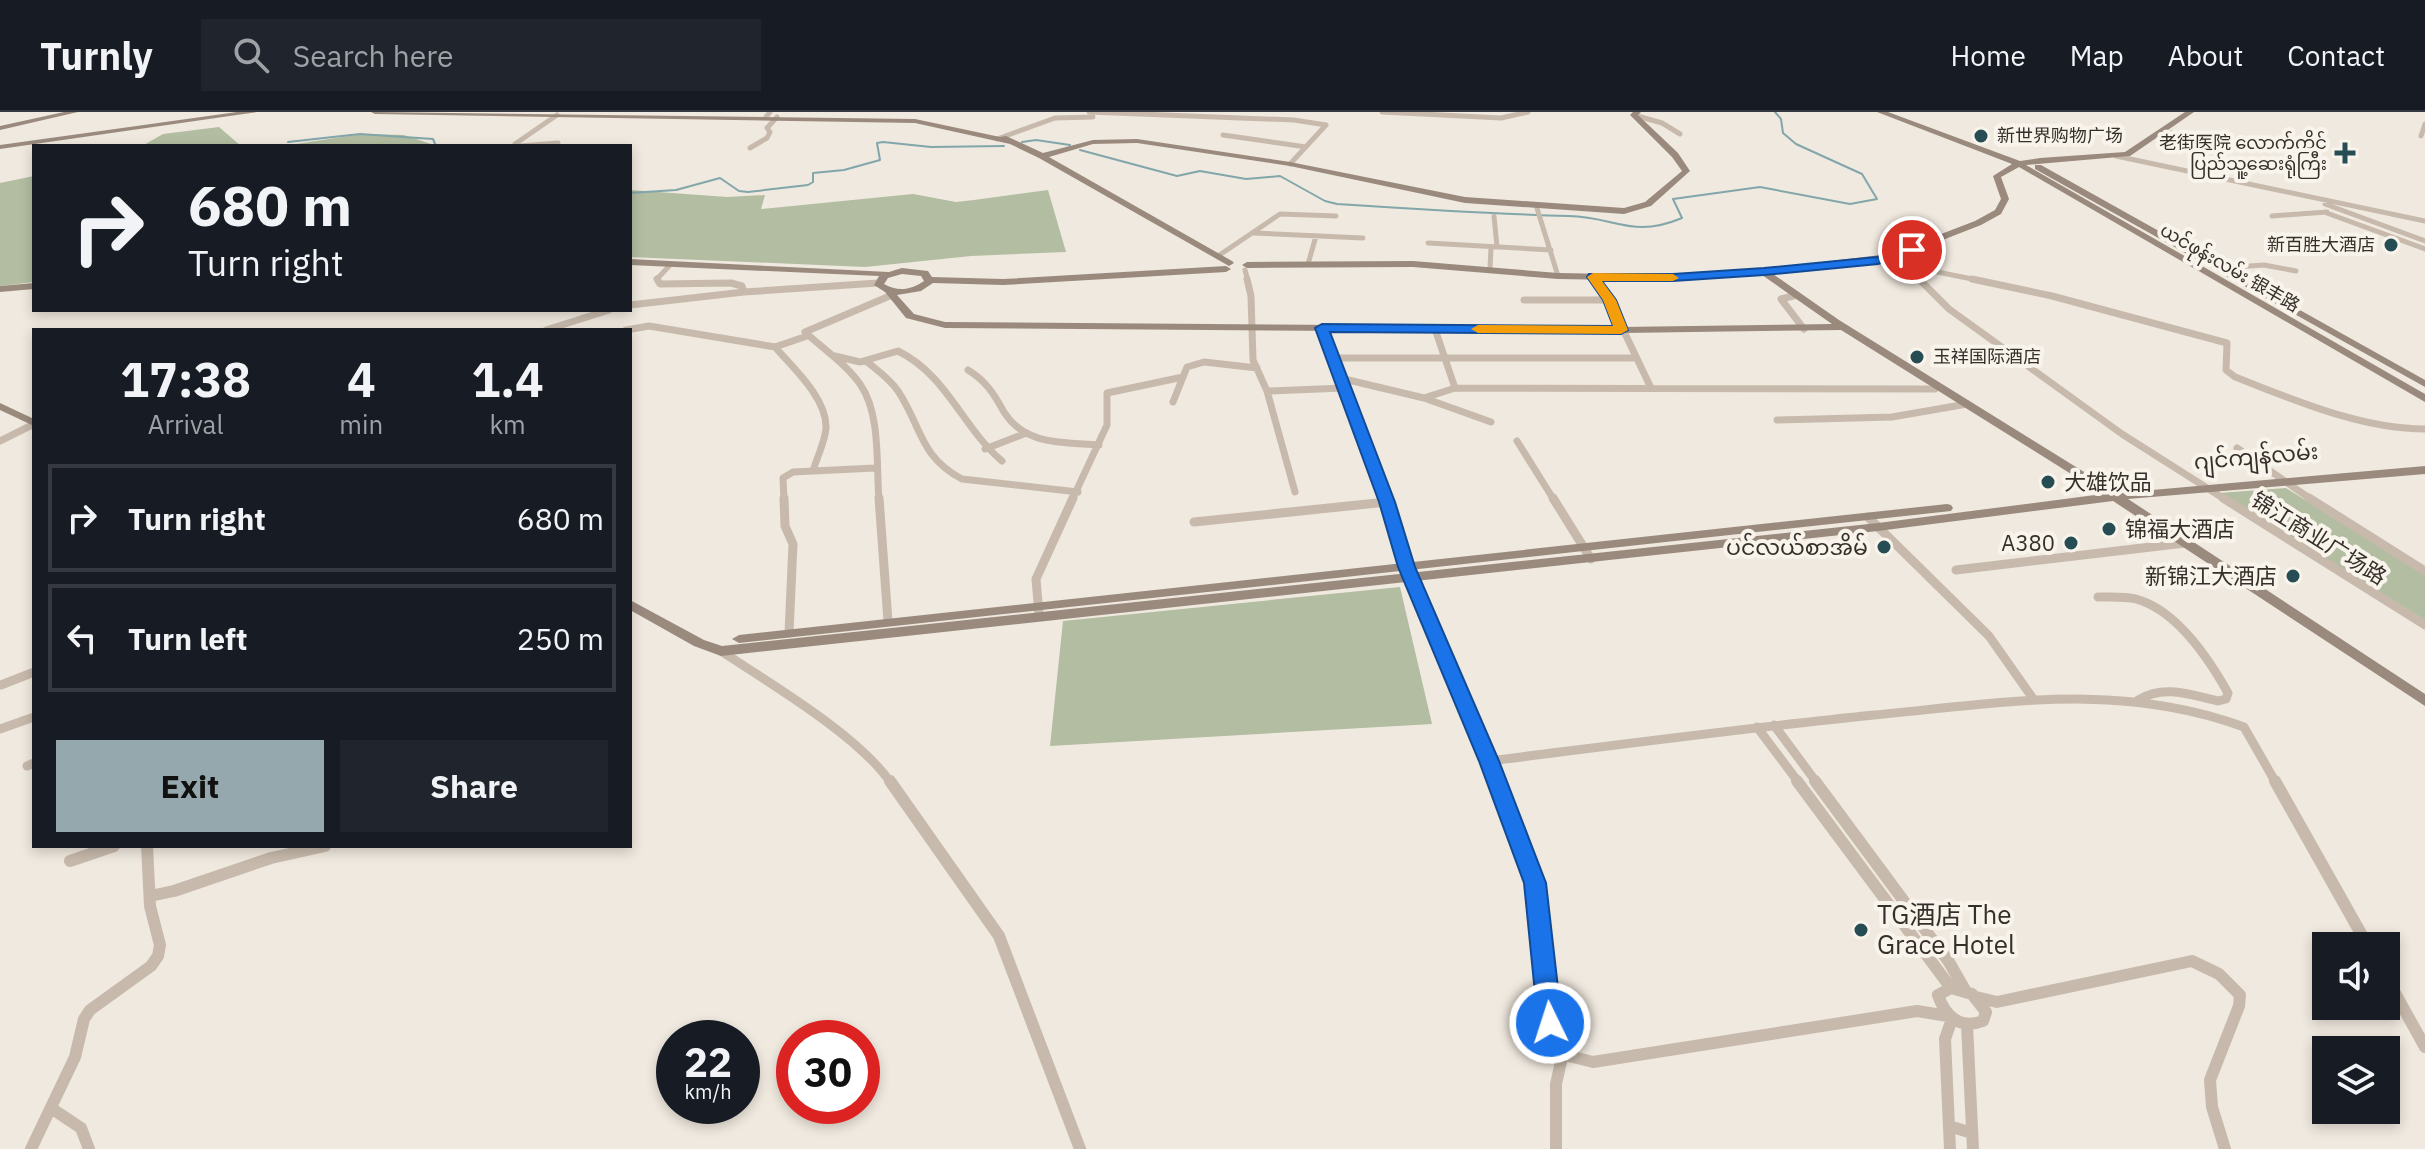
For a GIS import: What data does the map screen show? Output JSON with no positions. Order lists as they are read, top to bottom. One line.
{"streets":{"main road":["ယင်ဖုန်းလမ်း 银丰路","ဂျင်ကျန်လမ်း"],"street":["锦江商业广场路"]},"crossings":[["ဂျင်ကျန်လမ်း","锦江商业广场路"]],"places":{"other":["新世界购物广场","新百胜大酒店","玉祥国际酒店","大雄饮品","锦福大酒店","A380","ပင်လယ်စာအိမ်","新锦江大酒店","TG酒店 The Grace Hotel"],"health":["老街医院 လောက်ကိုင် ပြည်သူ့ဆေးရုံကြီး"]},"page":{"header":"Turnly","search":"Search here","nav":["Home","Map","About","Contact"],"turn":["680 m","Turn right"],"eta":["17:38","Arrival","4","min","1.4","km"],"list":[{"name":"Turn right","value":"680 m"},{"name":"Turn left","value":"250 m"}],"buttons":["Exit","Share"],"speed":"22 km/h","limit":"30"}}
